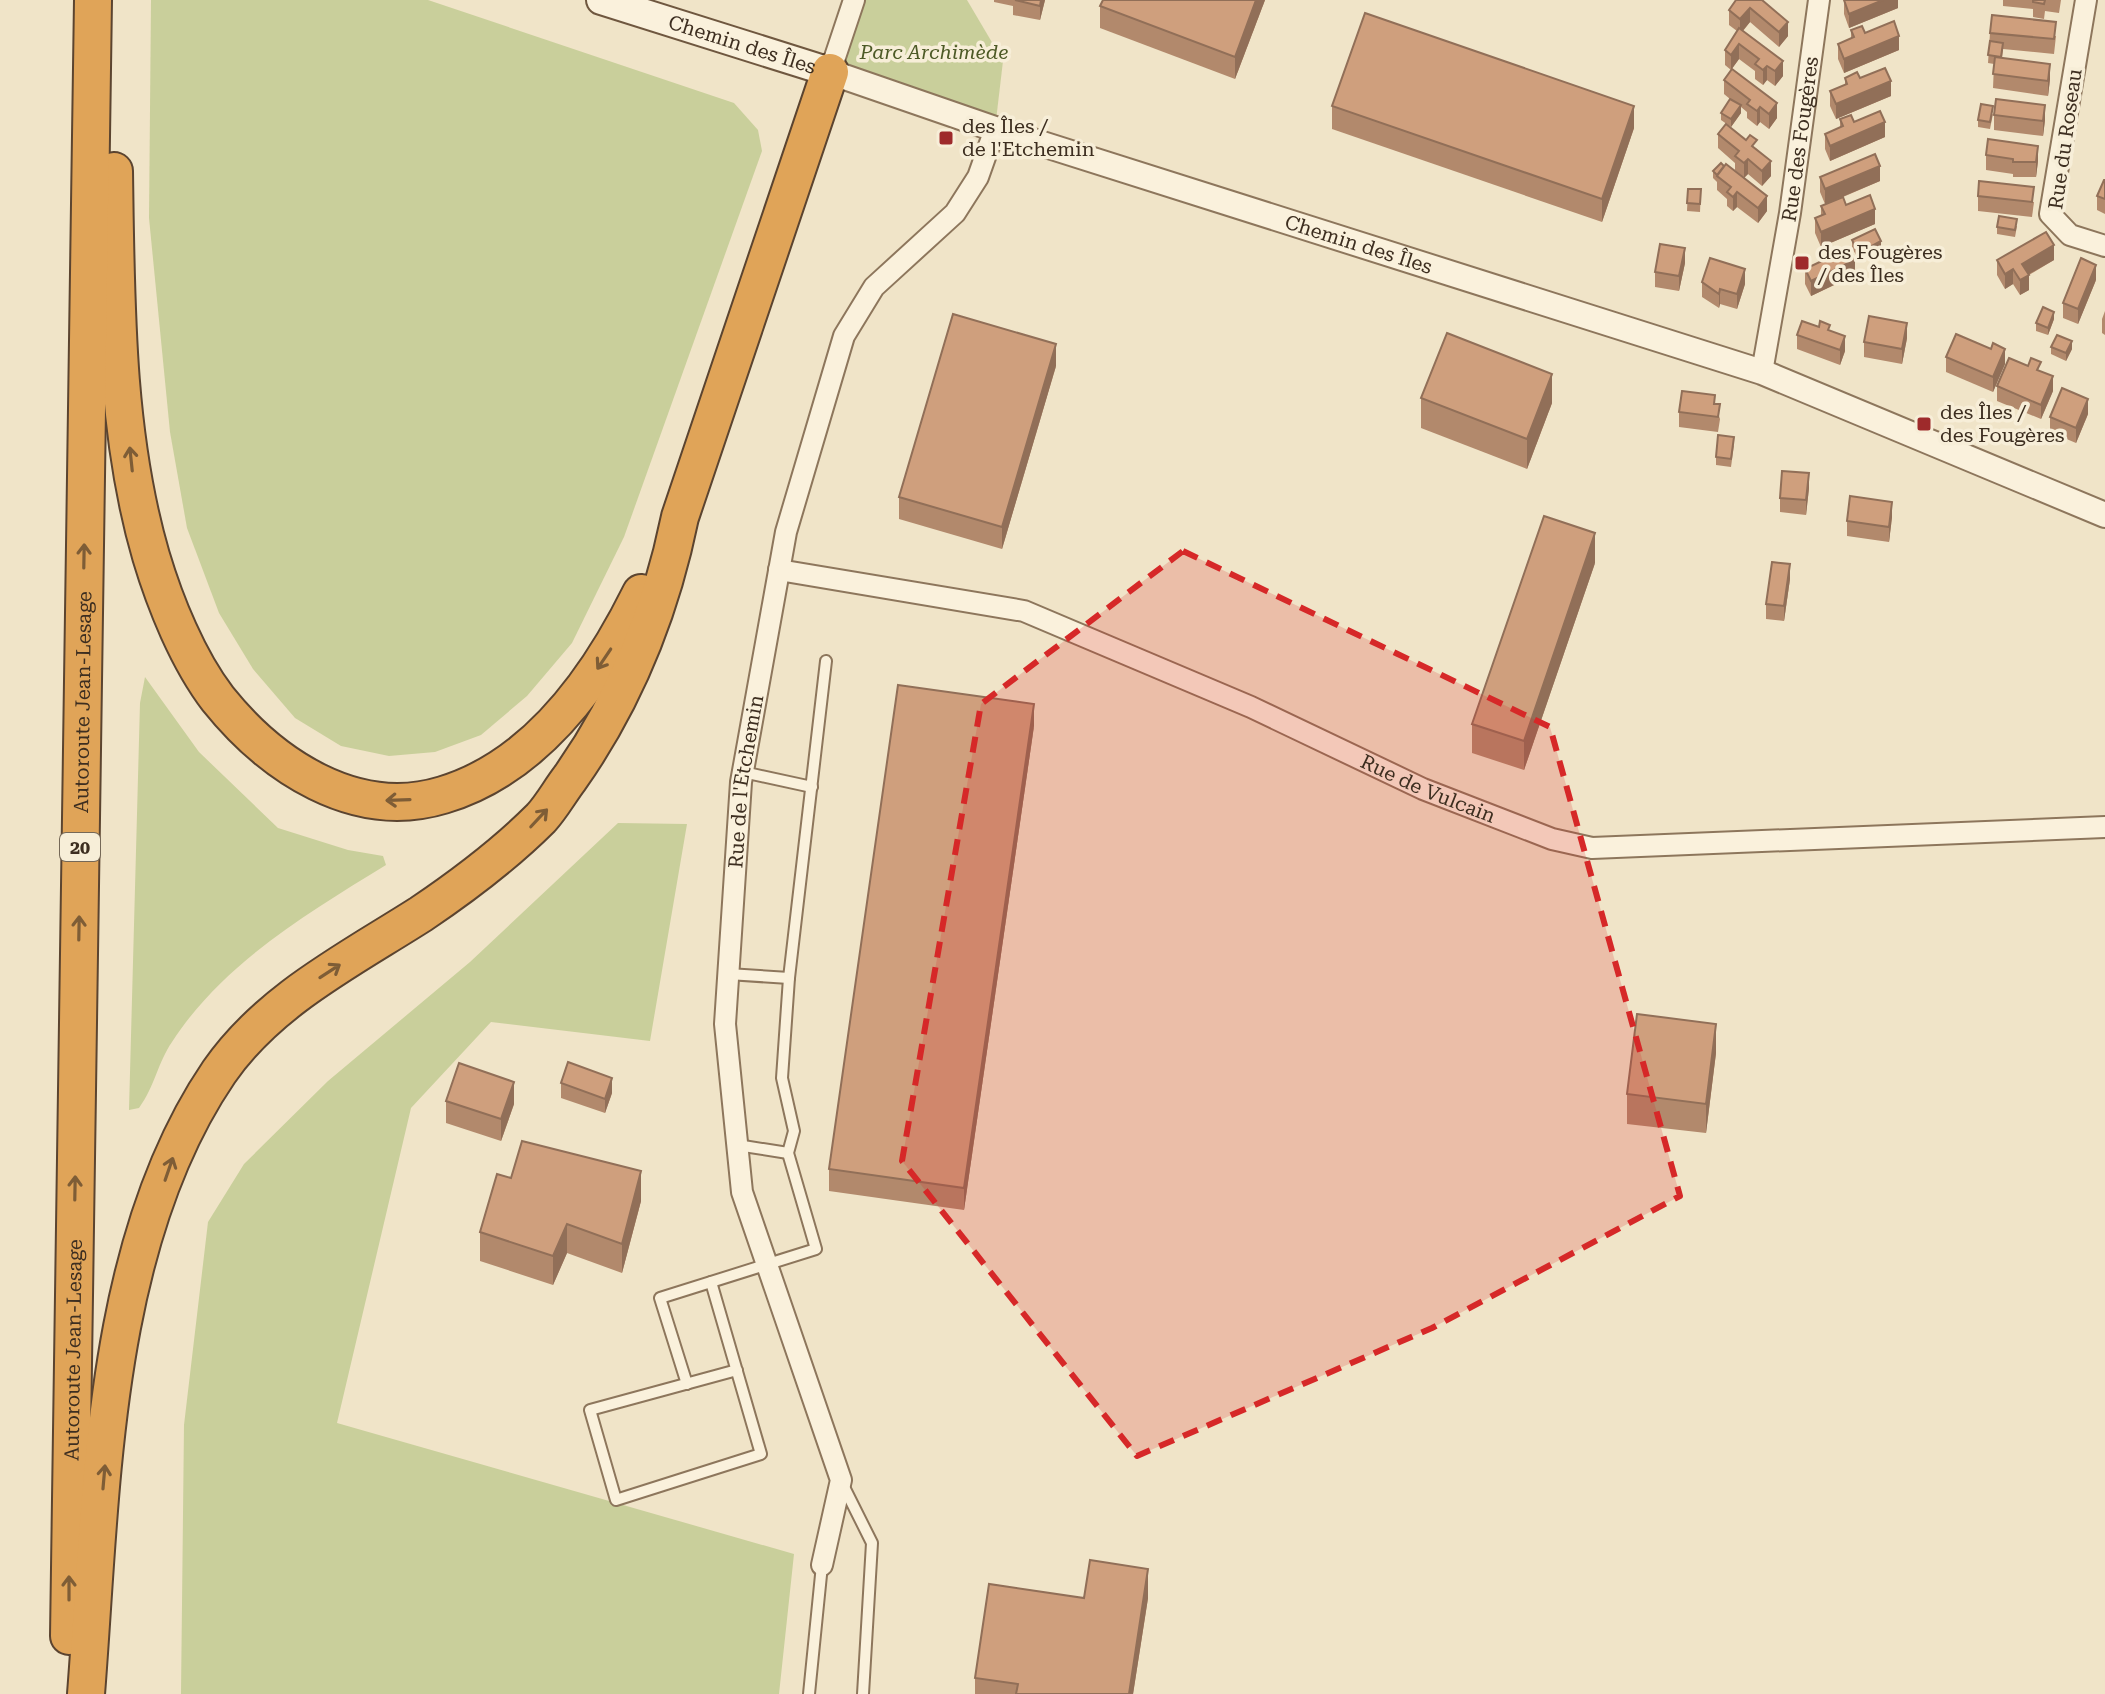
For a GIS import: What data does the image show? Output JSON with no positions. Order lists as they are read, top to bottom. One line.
{"streets":{"highway":["Autoroute Jean-Lesage","20"],"main road":["Chemin des Îles"],"street":["Rue des Fougères","Rue du Roseau","Rue de l'Etchemin","Rue de Vulcain"]},"crossings":[["Chemin des Îles","Rue des Fougères"],["Chemin des Îles","Rue de l'Etchemin"],["Rue de l'Etchemin","Rue de Vulcain"]],"one_way":["Autoroute Jean-Lesage"],"parks":["Parc Archimède"],"places":{"transit":["des Îles / de l'Etchemin","des Fougères / des Îles","des Îles / des Fougères"]}}
